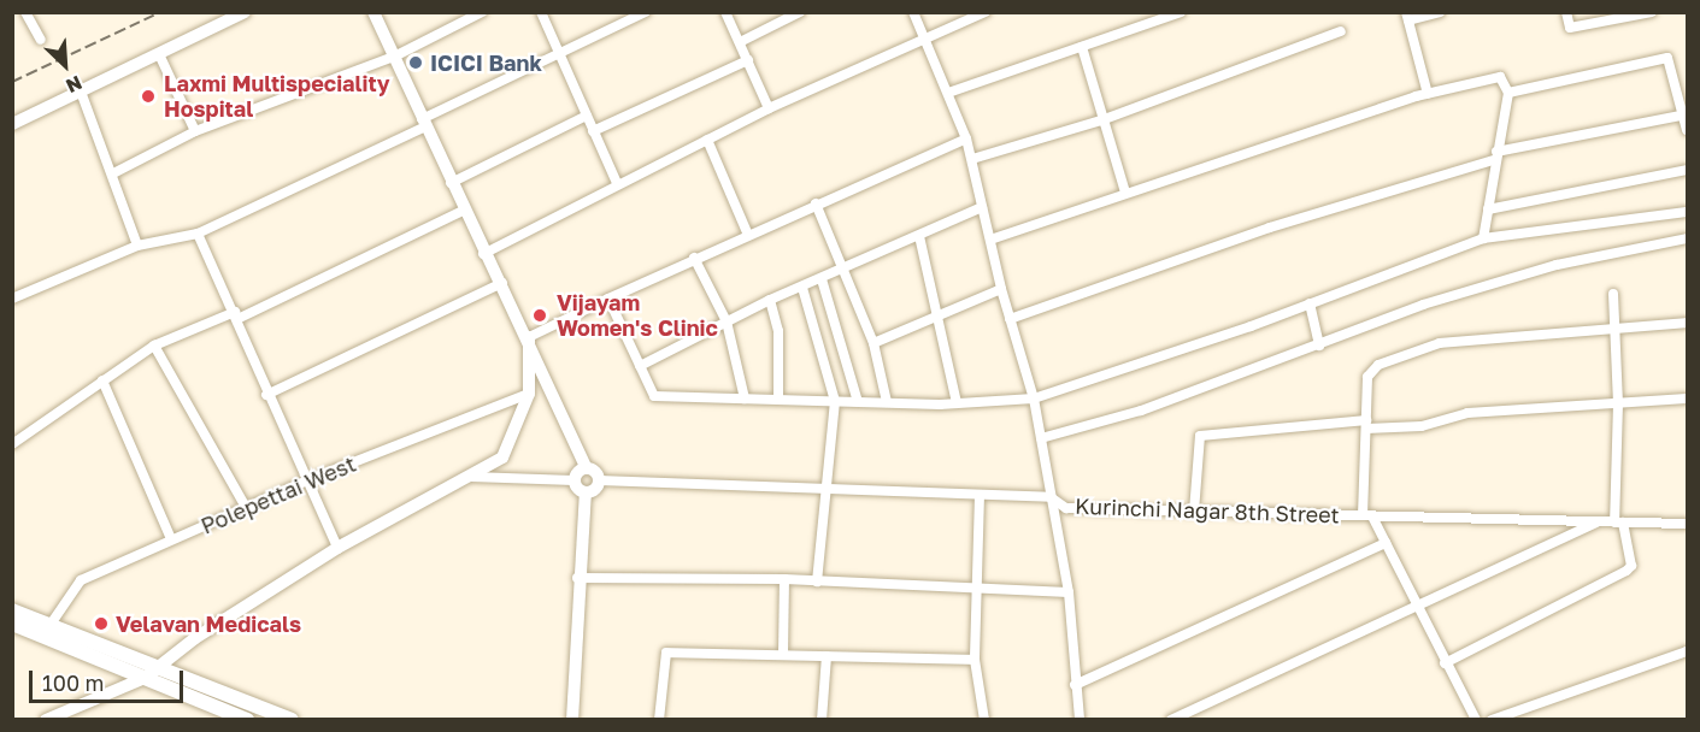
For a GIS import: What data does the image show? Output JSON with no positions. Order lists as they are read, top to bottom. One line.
{"streets":{"street":["Polepettai West","Kurinchi Nagar 8th Street"]},"places":["ICICI Bank","Laxmi Multispeciality Hospital","Vijayam Women's Clinic","Velavan Medicals"],"scale_bar":"100 m","north":"bottom right"}
